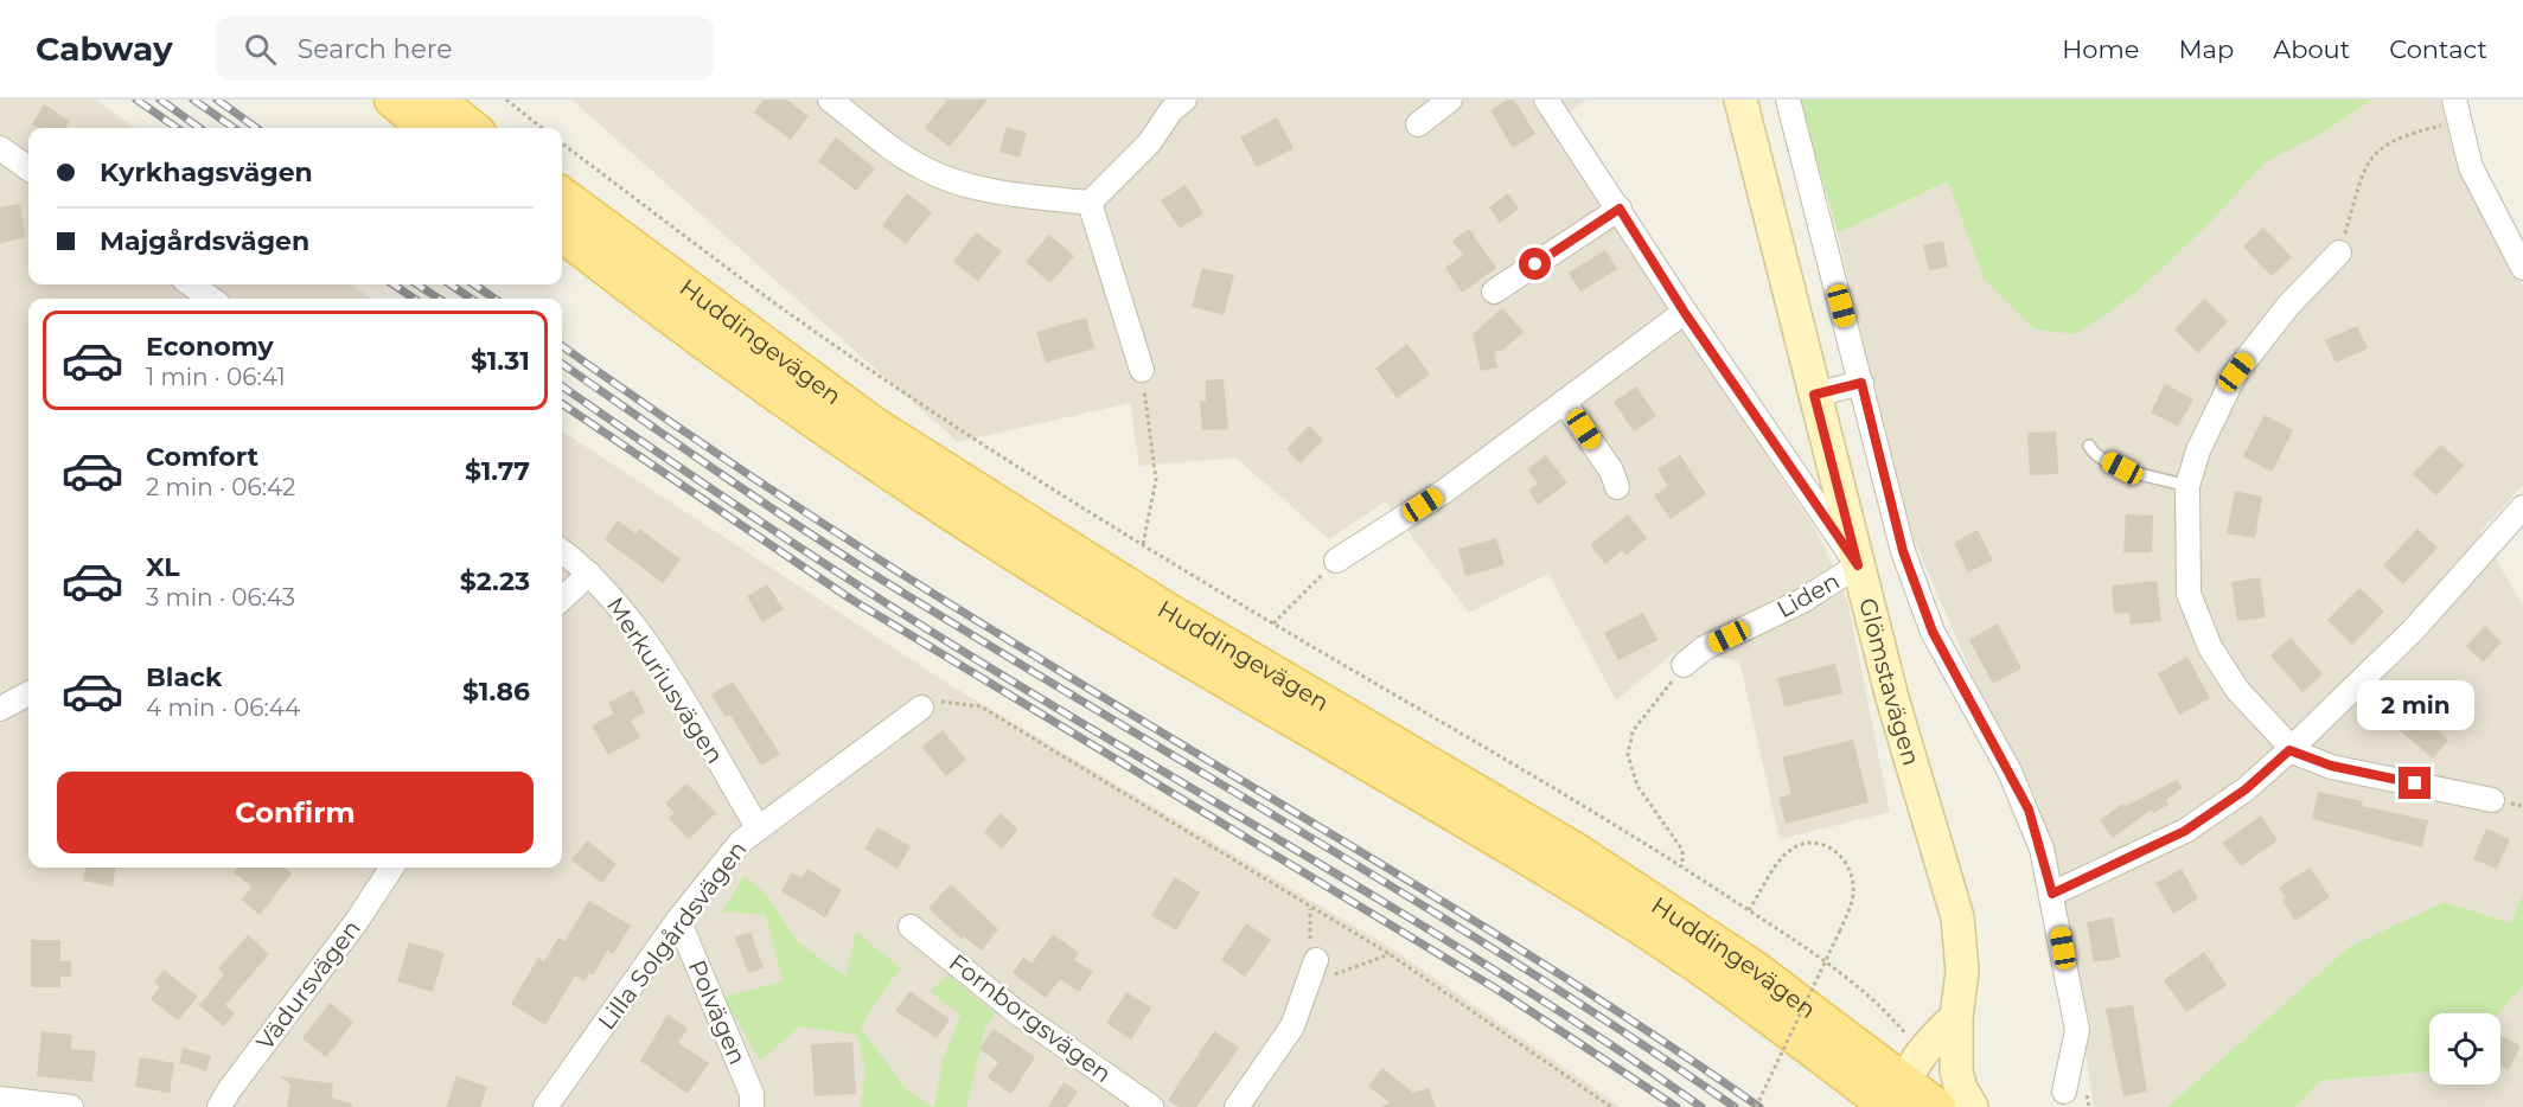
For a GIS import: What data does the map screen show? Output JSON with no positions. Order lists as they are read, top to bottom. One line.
{"streets":{"main road":["Huddingevägen","Glömstavägen"],"street":["Liden","Merkuriusvägen","Lilla Solgårdsvägen","Vädursvägen","Polvägen","Fornborgsvägen"]},"crossings":[["Liden","Glömstavägen"],["Merkuriusvägen","Lilla Solgårdsvägen"],["Lilla Solgårdsvägen","Polvägen"]],"page":{"header":"Cabway","search":"Search here","nav":["Home","Map","About","Contact"],"banner":["Kyrkhagsvägen","Majgårdsvägen"],"list":[{"name":"Economy","note":"1 min · 06:41","value":"$1.31"},{"name":"Comfort","note":"2 min · 06:42","value":"$1.77"},{"name":"XL","note":"3 min · 06:43","value":"$2.23"},{"name":"Black","note":"4 min · 06:44","value":"$1.86"}],"bubble":"2 min","buttons":"Confirm"}}
